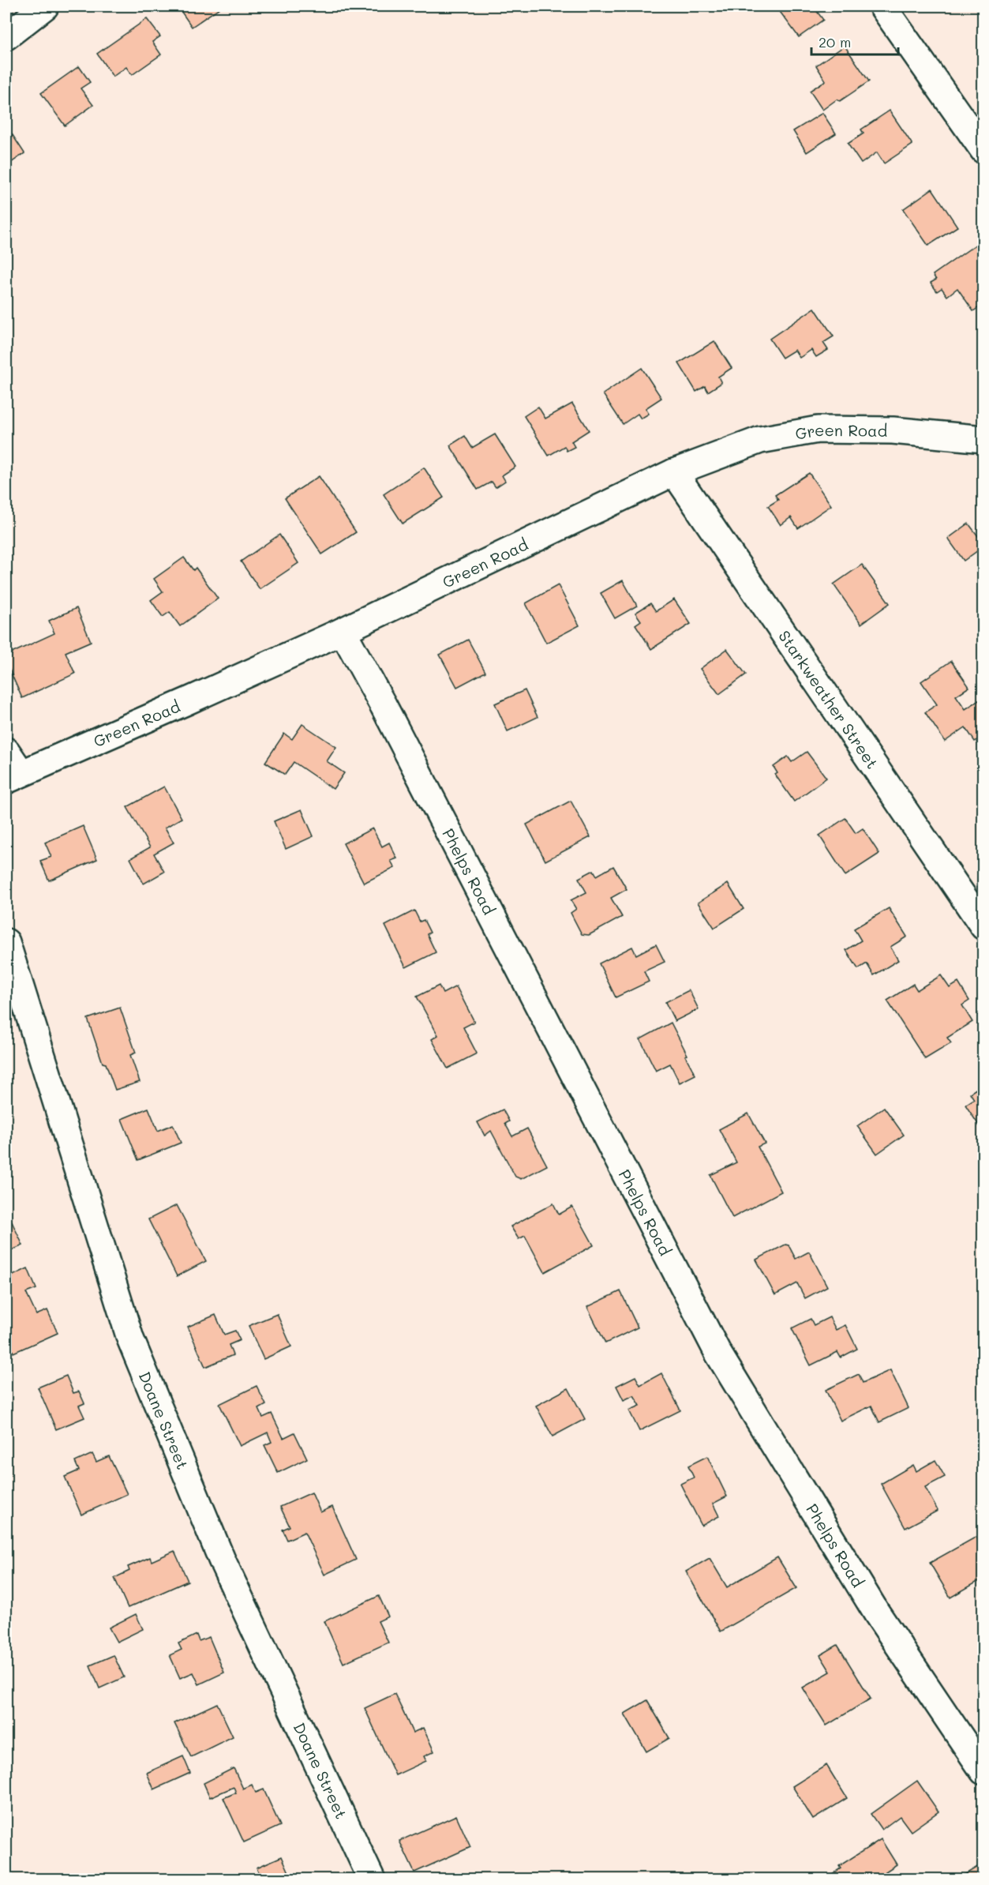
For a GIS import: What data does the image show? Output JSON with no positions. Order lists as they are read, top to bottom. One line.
{"streets":{"street":["Green Road","Starkweather Street","Phelps Road","Doane Street"]},"crossings":[["Green Road","Starkweather Street"],["Green Road","Phelps Road"]],"scale_bar":"20 m"}
